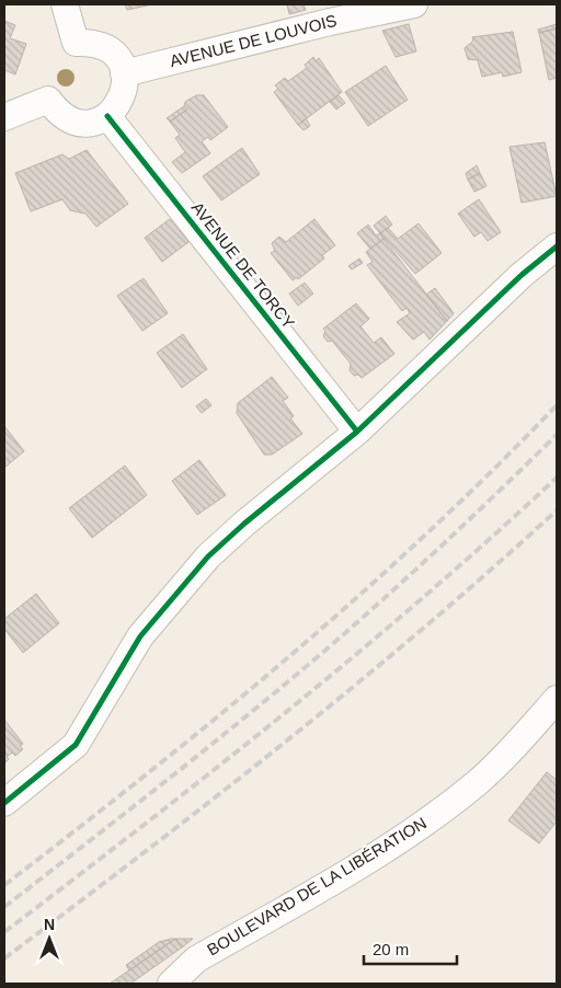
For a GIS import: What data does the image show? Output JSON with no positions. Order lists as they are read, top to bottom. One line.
{"streets":{"street":["AVENUE DE LOUVOIS","AVENUE DE TORCY","BOULEVARD DE LA LIBÉRATION"]},"scale_bar":"20 m","north":"top"}
